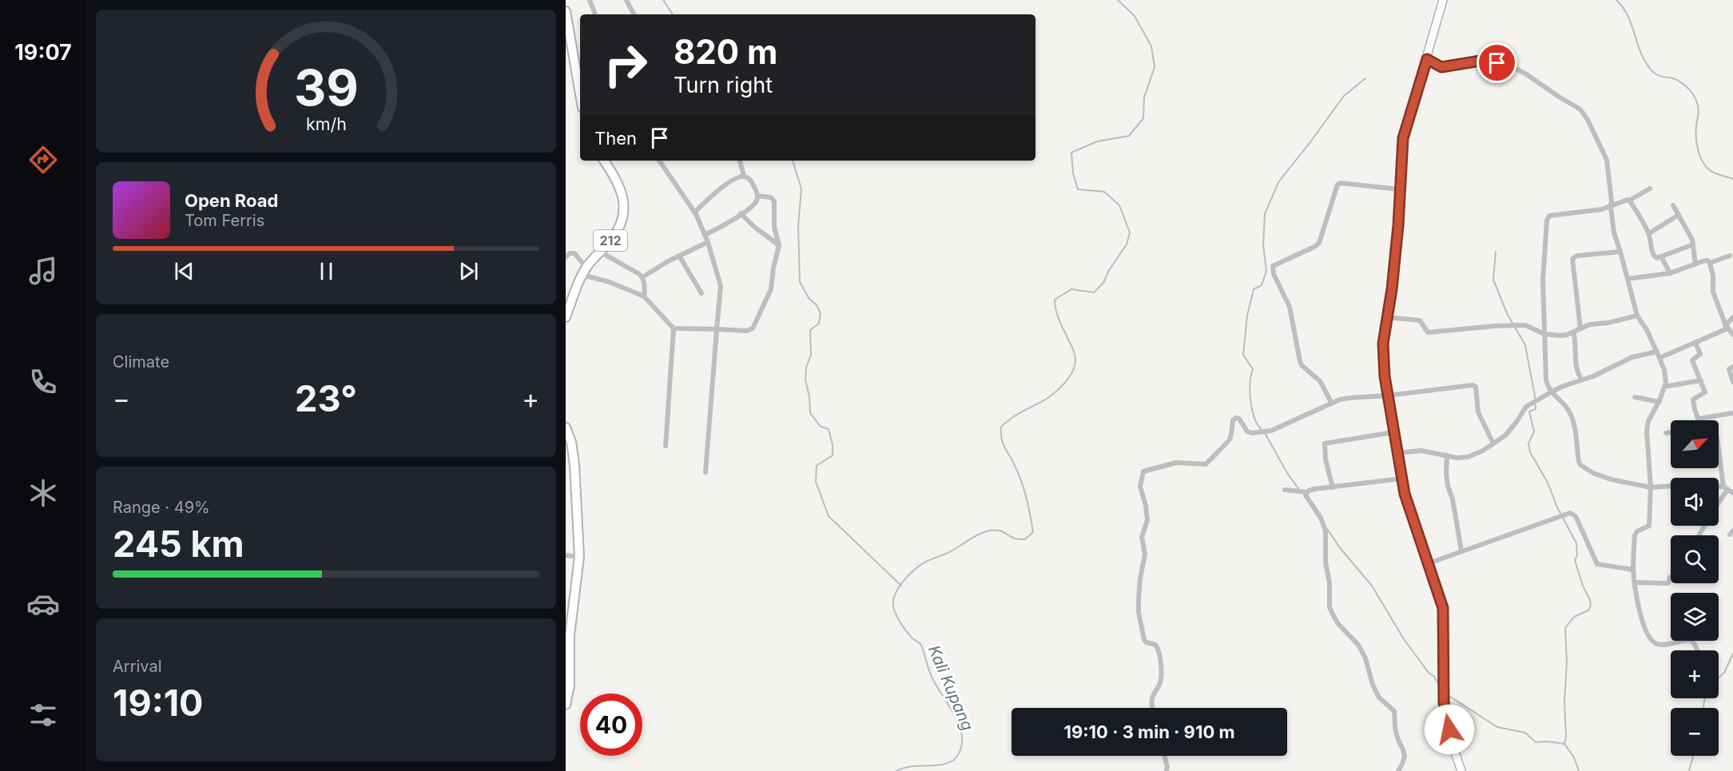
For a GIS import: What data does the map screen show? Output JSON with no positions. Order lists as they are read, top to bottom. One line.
{"streets":{"main road":["212"]},"water":["Kali Kupang"],"north":"top right","page":{"tabs":"19:07","turn":["820 m","Turn right"],"then":"Then","song":["Open Road","Tom Ferris"],"tile":["Climate",["Range · 49%","245 km"],["Arrival","19:10"]],"heat":["−","23°","+"],"map_buttons":["+","−"],"limit":"40","trip":"19:10 · 3 min · 910 m","gauge":["39","km/h"]}}
